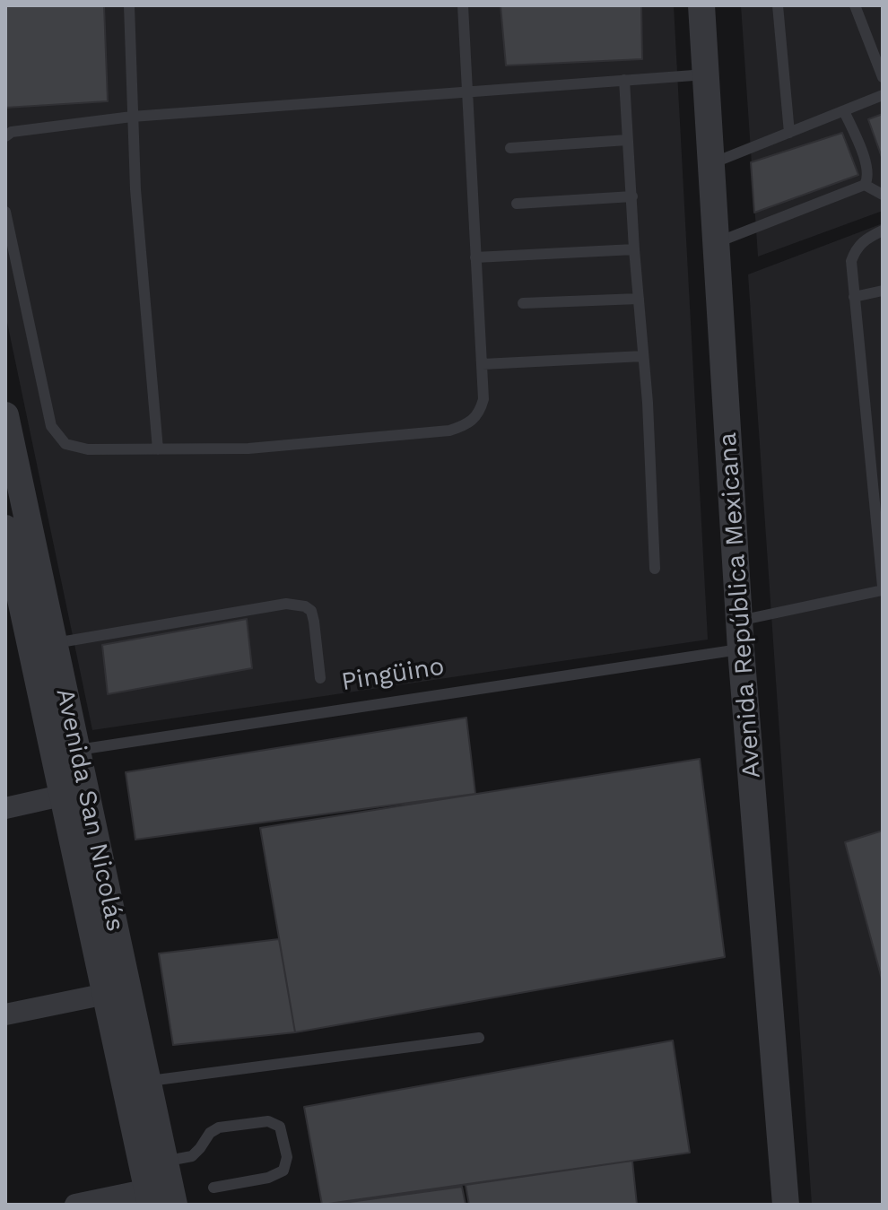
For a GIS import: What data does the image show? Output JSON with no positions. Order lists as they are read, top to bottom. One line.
{"streets":{"street":["Avenida República Mexicana","Avenida San Nicolás"],"lane":["Pingüino"]},"crossings":[["Avenida República Mexicana","Pingüino"],["Pingüino","Avenida San Nicolás"]]}
